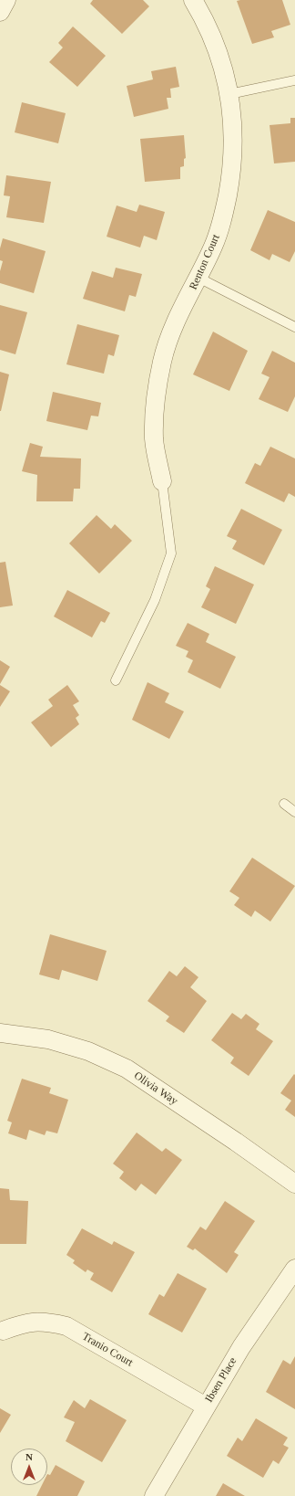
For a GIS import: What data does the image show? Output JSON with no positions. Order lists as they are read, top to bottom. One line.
{"streets":{"street":["Renton Court","Olivia Way","Tranio Court","Ibsen Place"]},"crossings":[["Tranio Court","Ibsen Place"]],"north":"top"}
